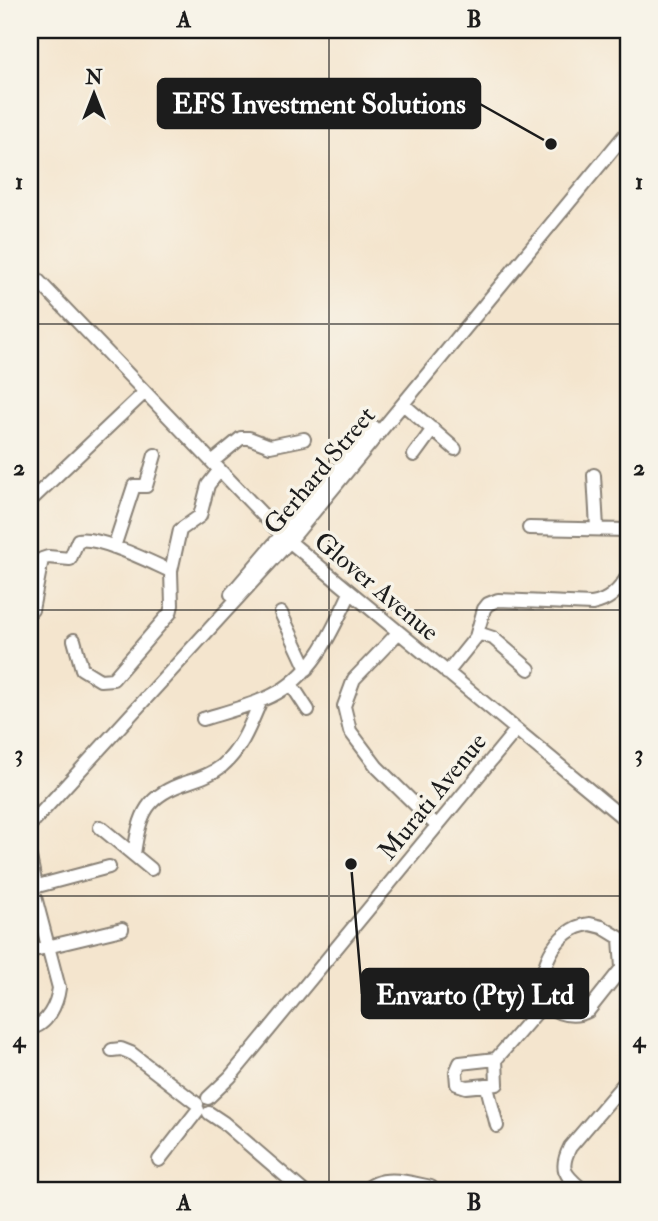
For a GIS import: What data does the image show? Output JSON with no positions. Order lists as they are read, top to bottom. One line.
{"streets":{"street":["Gerhard Street","Glover Avenue","Murati Avenue"]},"crossings":[["Gerhard Street","Glover Avenue"],["Glover Avenue","Murati Avenue"]],"places":["EFS Investment Solutions","Envarto (Pty) Ltd"],"north":"top","grid":{"columns":["A","B"],"rows":["1","2","3","4"]}}
